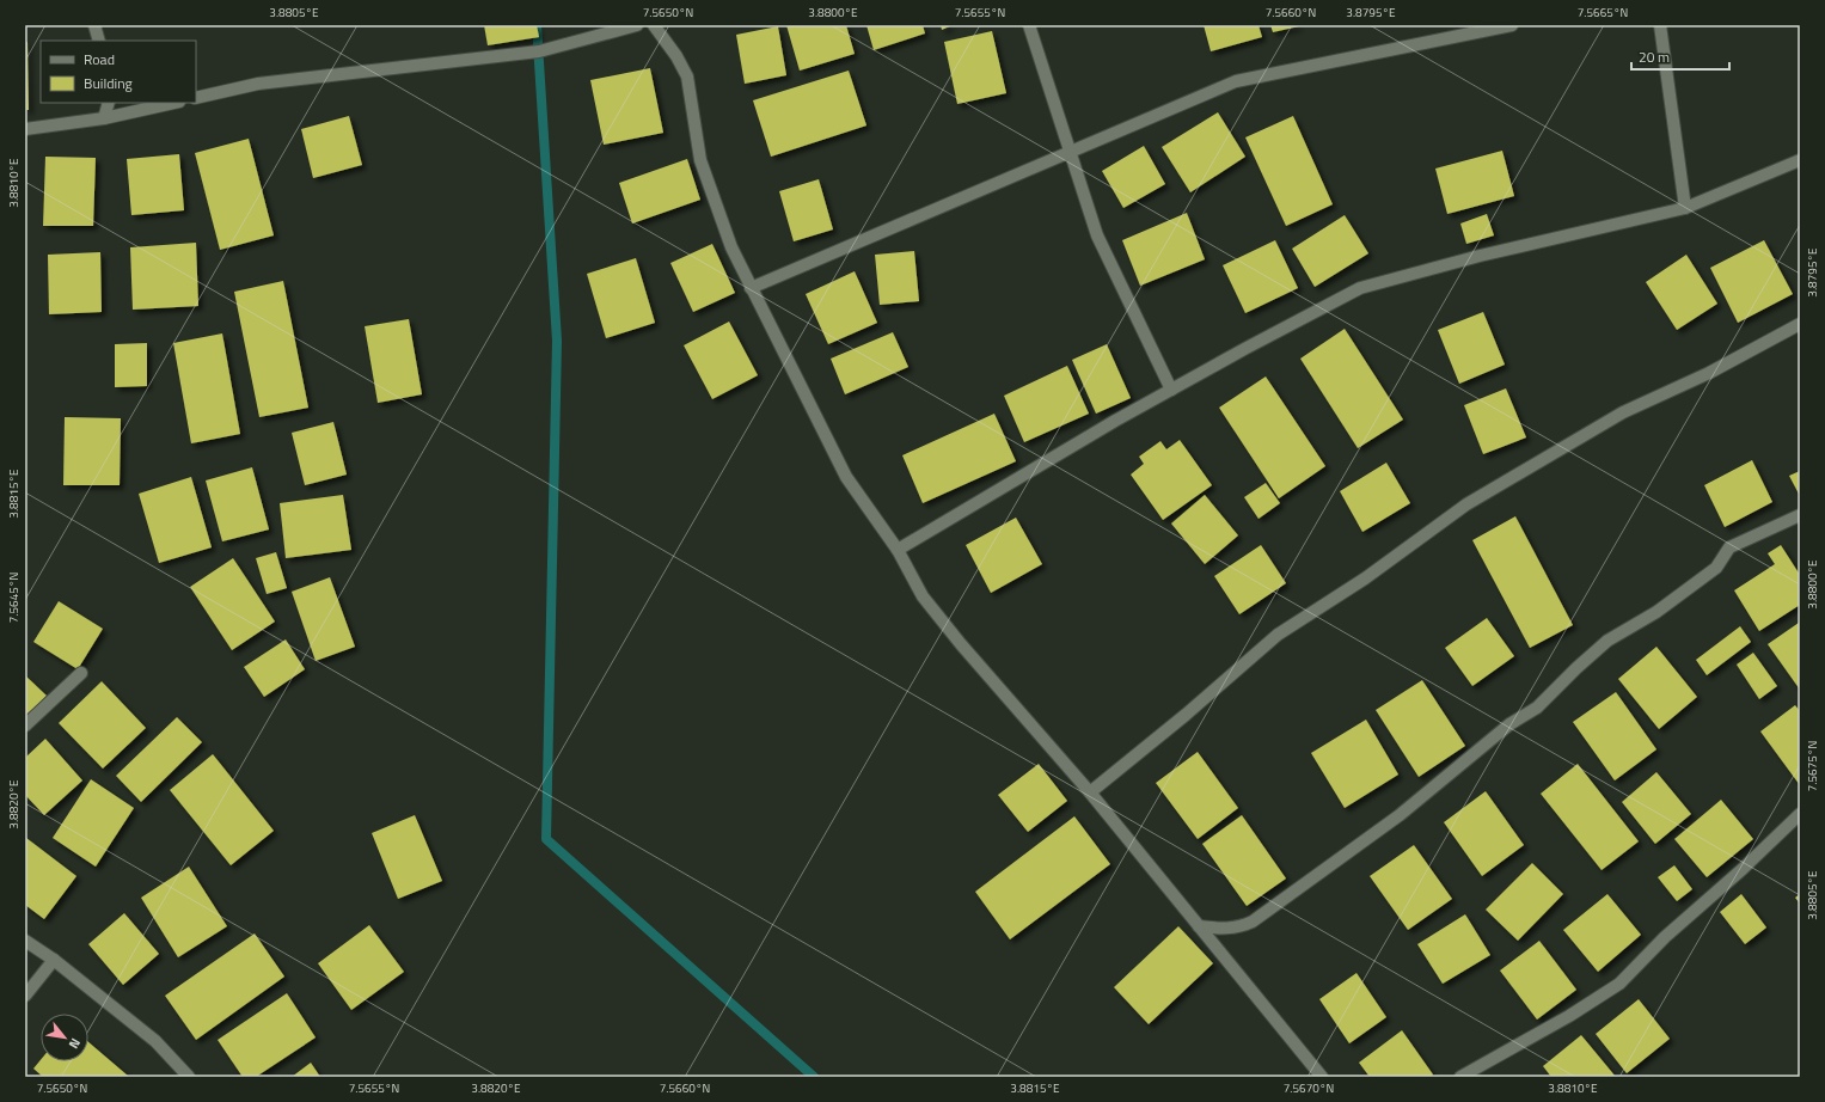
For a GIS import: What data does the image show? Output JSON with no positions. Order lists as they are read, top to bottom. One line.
{"legend":["Road","Building"],"scale_bar":"20 m","north":"bottom right","coordinates":["3.8805°E","7.5650°N","3.8800°E","7.5655°N","7.5660°N","3.8795°E","7.5665°N","3.8810°E","3.8815°E","7.5645°N","7.5675°N","3.8820°E","7.5670°N"]}
